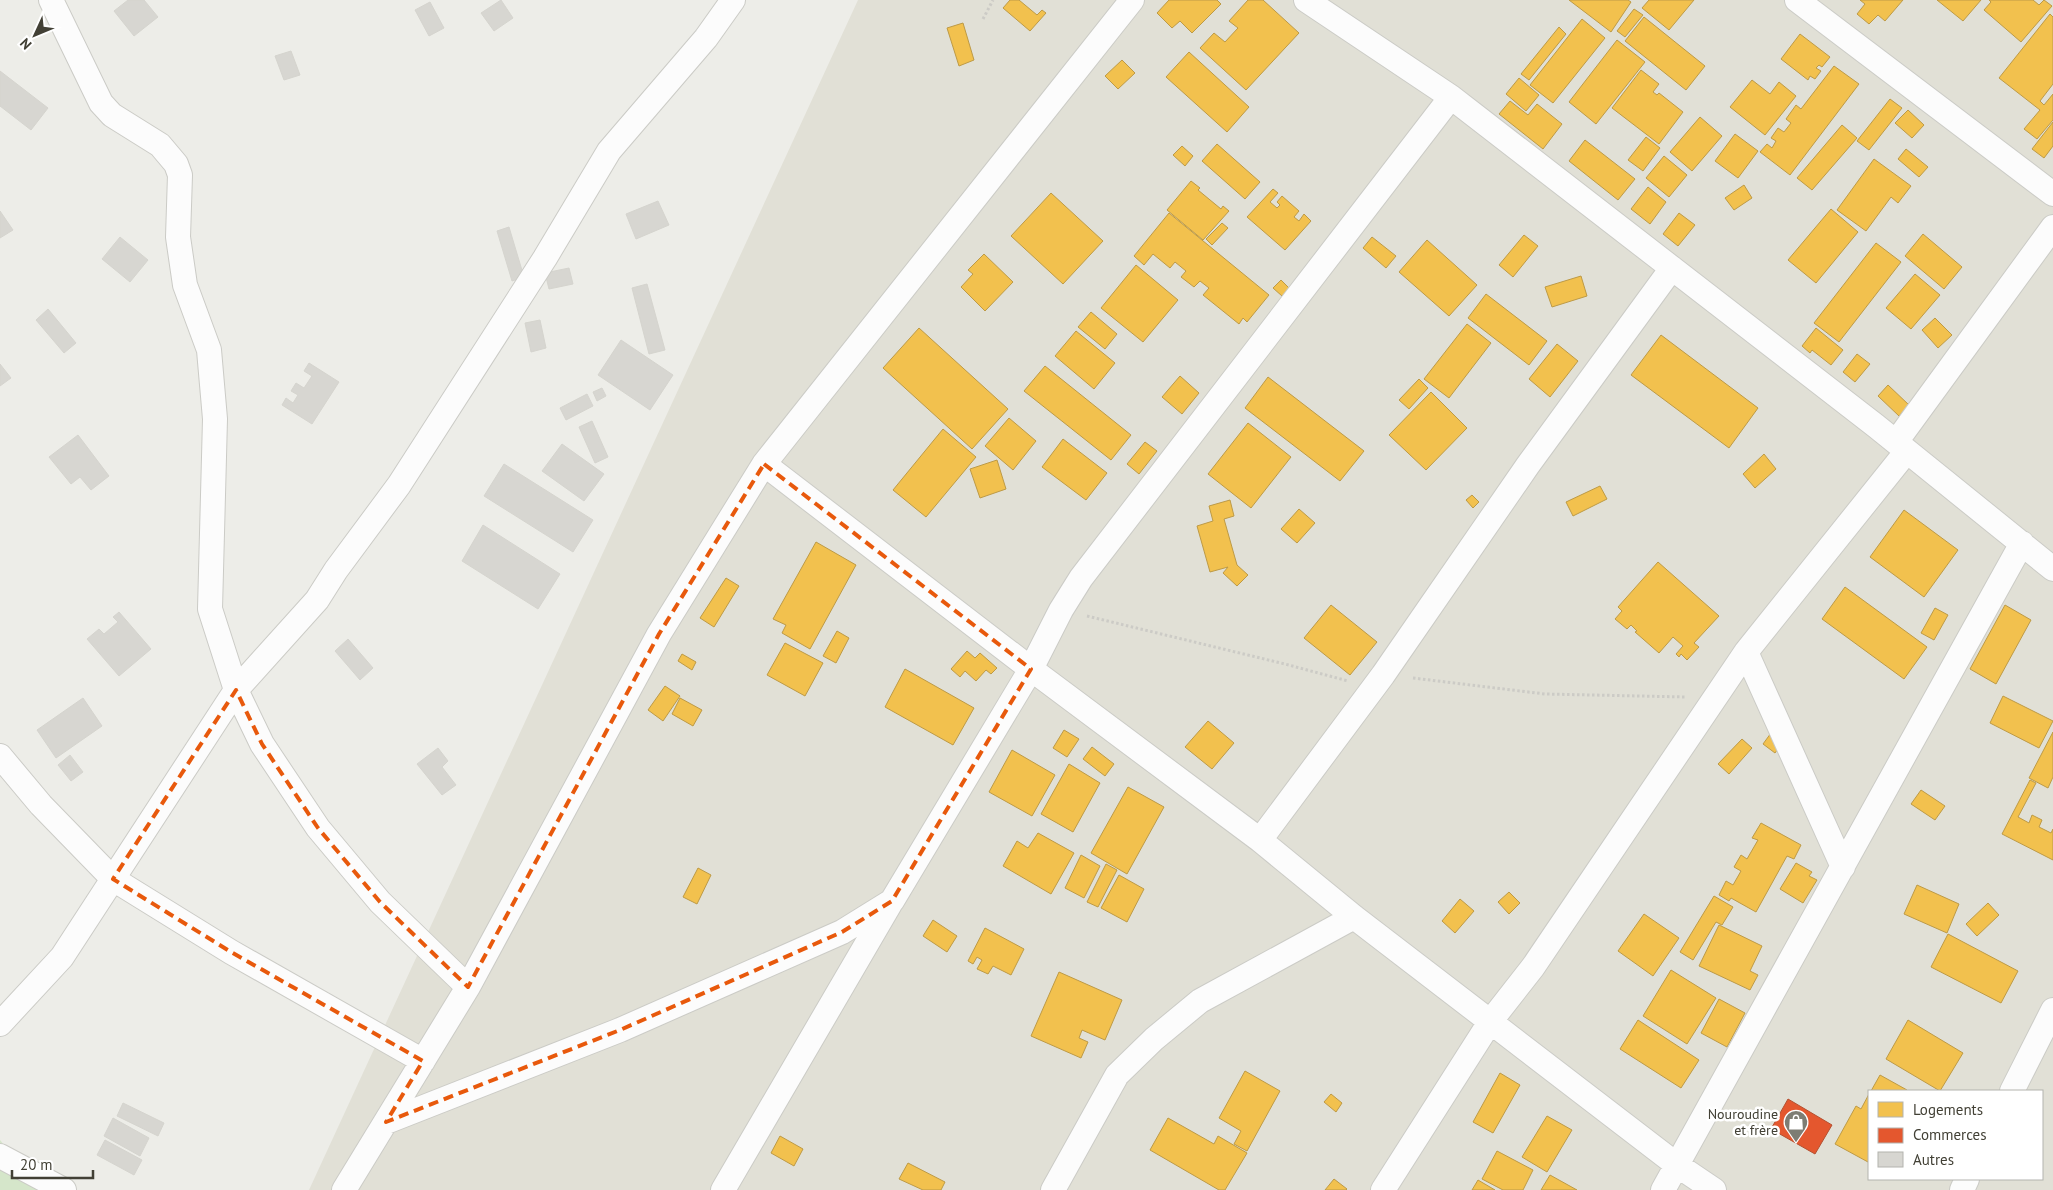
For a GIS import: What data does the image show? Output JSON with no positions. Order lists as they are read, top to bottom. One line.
{"places":{"shop":["Nouroudine et frère"]},"legend":["Logements","Commerces","Autres"],"scale_bar":"20 m","north":"bottom left"}
